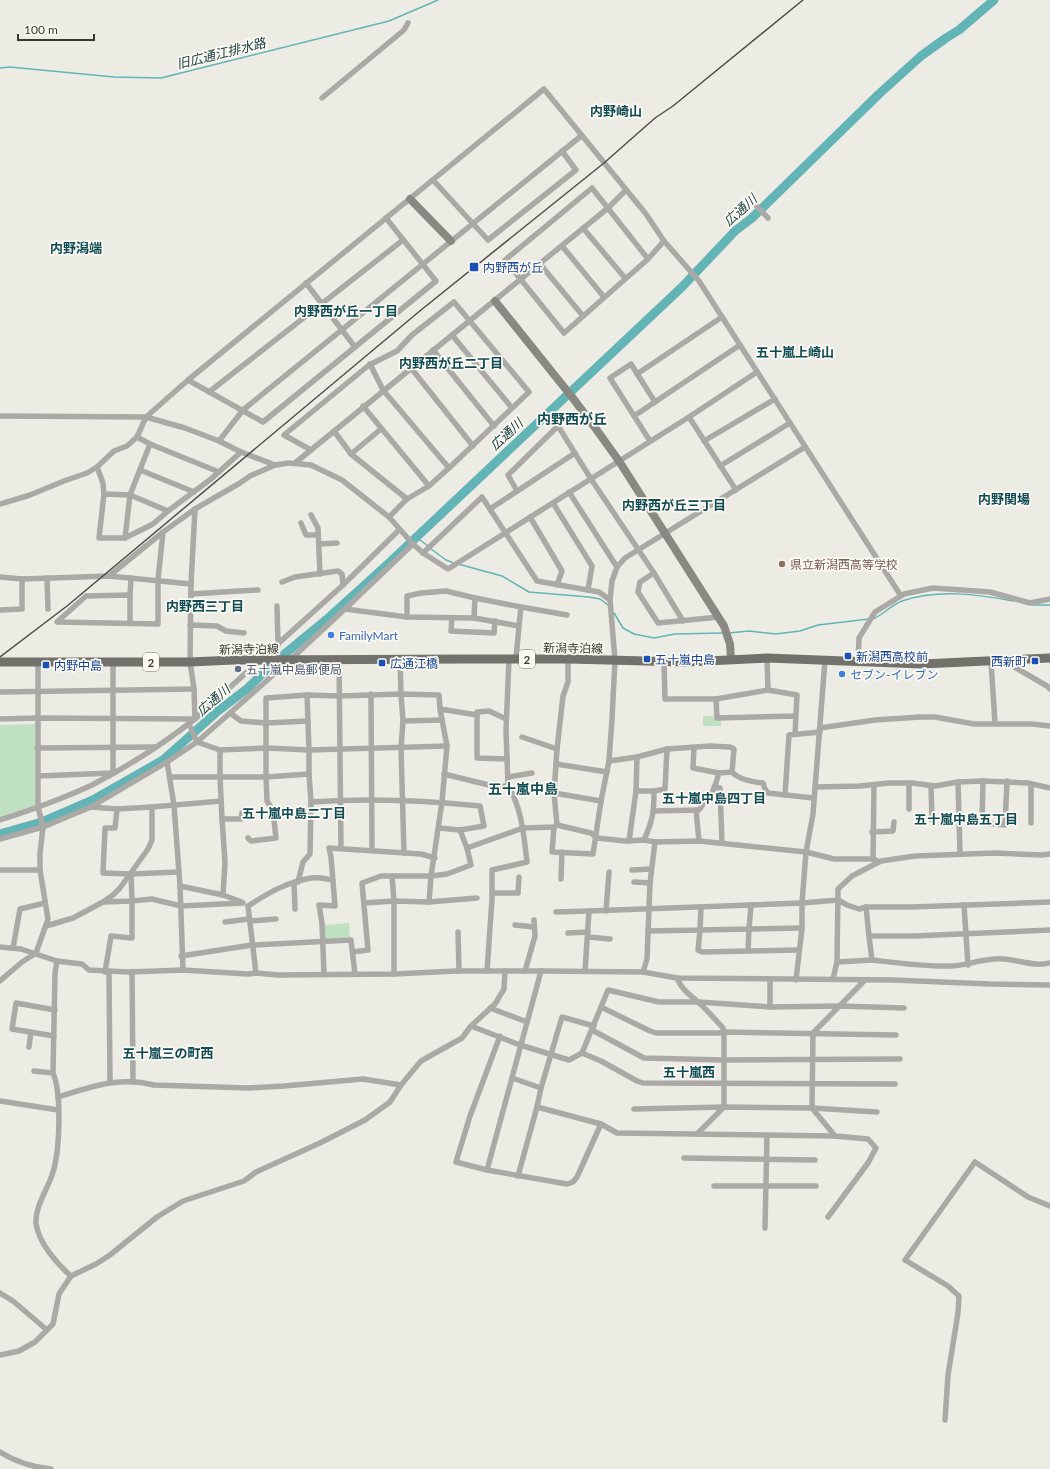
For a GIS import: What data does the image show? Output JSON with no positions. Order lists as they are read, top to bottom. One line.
{"streets":{"main road":["新潟寺泊線","2"]},"districts":["内野崎山","内野潟端","内野西が丘一丁目","五十嵐上崎山","内野西が丘二丁目","内野西が丘","内野関場","内野西が丘三丁目","内野西三丁目","五十嵐中島","五十嵐中島四丁目","五十嵐中島二丁目","五十嵐中島五丁目","五十嵐三の町西","五十嵐西"],"water":["旧広通江排水路","広通川"],"places":{"transit":["内野西が丘","新潟西高校前","五十嵐中島","西新町","広通江橋","内野中島"],"other":["県立新潟西高等学校","FamilyMart","五十嵐中島郵便局","セブン-イレブン"]},"scale_bar":"100 m"}
